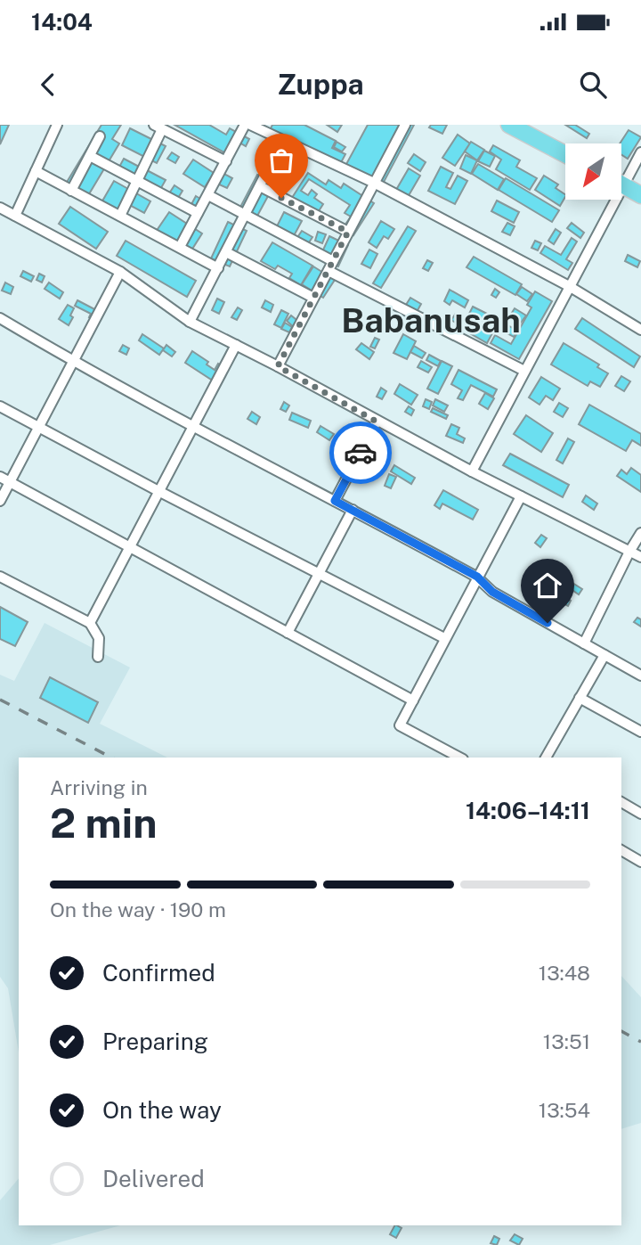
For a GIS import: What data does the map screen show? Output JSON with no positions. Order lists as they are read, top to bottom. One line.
{"districts":["Babanusah"],"north":"bottom left","page":{"status":"14:04","header":"Zuppa","heading":["2 min","Arriving in","14:06–14:11"],"bar":"On the way · 190 m","list":[["Confirmed","13:48"],["Preparing","13:51"],["On the way","13:54"],"Delivered"]}}
